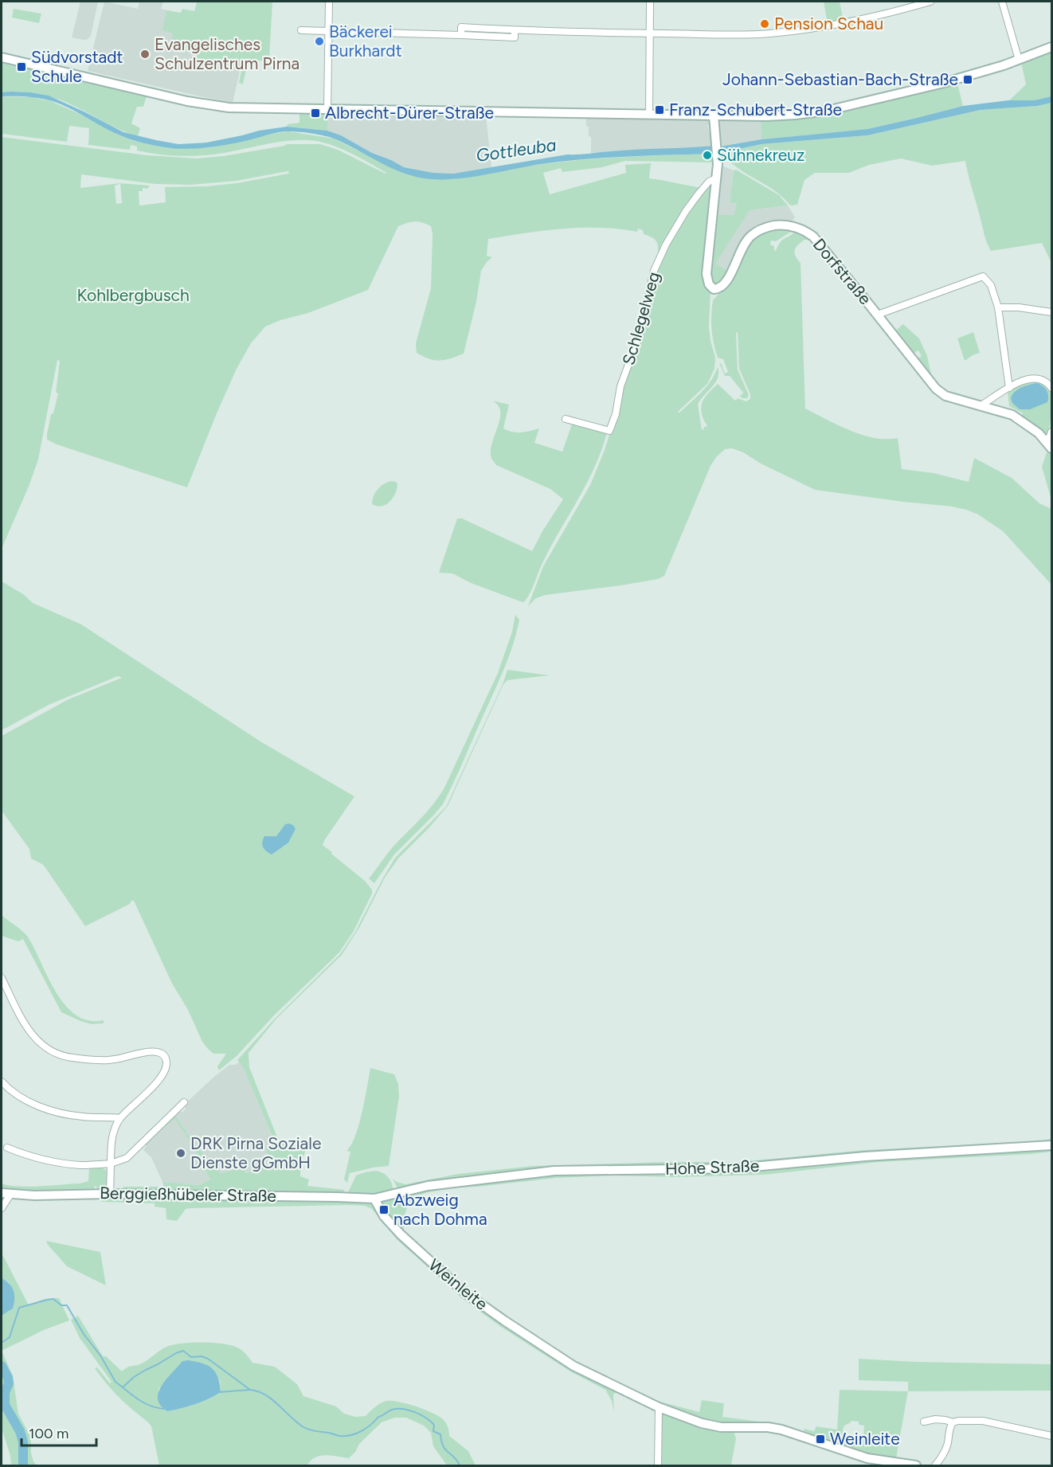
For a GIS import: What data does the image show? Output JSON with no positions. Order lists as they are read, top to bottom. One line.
{"streets":{"main road":["Dorfstraße","Hohe Straße","Berggießhübeler Straße","Weinleite"],"street":["Schlegelweg"]},"crossings":[["Dorfstraße","Schlegelweg"],["Hohe Straße","Berggießhübeler Straße"],["Hohe Straße","Weinleite"],["Berggießhübeler Straße","Weinleite"]],"water":["Gottleuba"],"parks":["Kohlbergbusch"],"places":{"other":["Pension Schau","Bäckerei Burkhardt","Evangelisches Schulzentrum Pirna","Sühnekreuz","DRK Pirna Soziale Dienste gGmbH"],"transit":["Südvorstadt Schule","Johann-Sebastian-Bach-Straße","Franz-Schubert-Straße","Albrecht-Dürer-Straße","Abzweig nach Dohma","Weinleite"]},"scale_bar":"100 m"}
